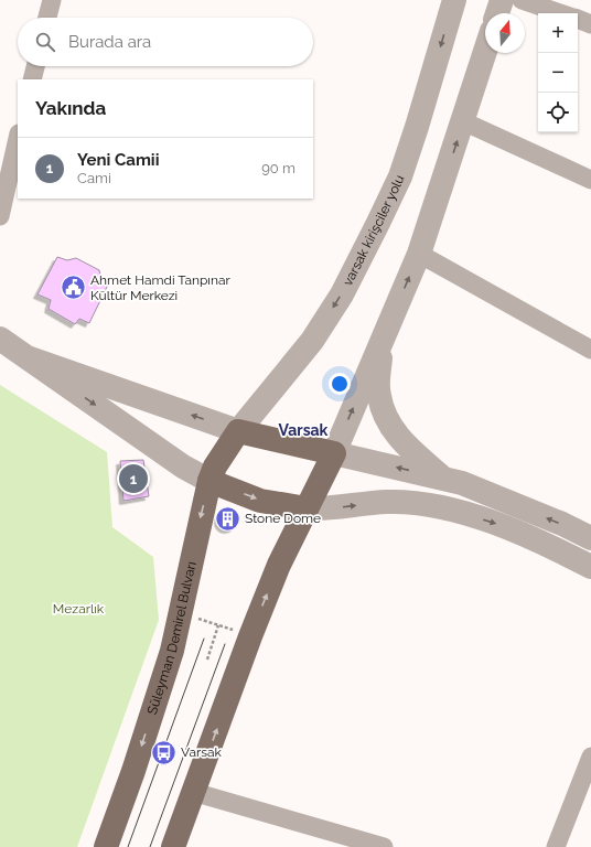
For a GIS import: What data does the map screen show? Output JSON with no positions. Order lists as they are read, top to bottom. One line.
{"streets":{"main road":["Süleyman Demirel Bulvarı"],"street":["varsak kirişciler yolu"]},"crossings":[["varsak kirişciler yolu","Süleyman Demirel Bulvarı"]],"districts":["Varsak"],"parks":["Mezarlık"],"places":{"public building":["Ahmet Hamdi Tanpınar Kültür Merkezi"],"building":["Stone Dome"],"bus stop":["Varsak"]},"north":"top","page":{"map_buttons":["+","−"],"search":"Burada ara","heading":"Yakında","list":[{"mark":"1","name":"Yeni Camii","note":"Cami","value":"90 m"}],"pins":"1"}}
